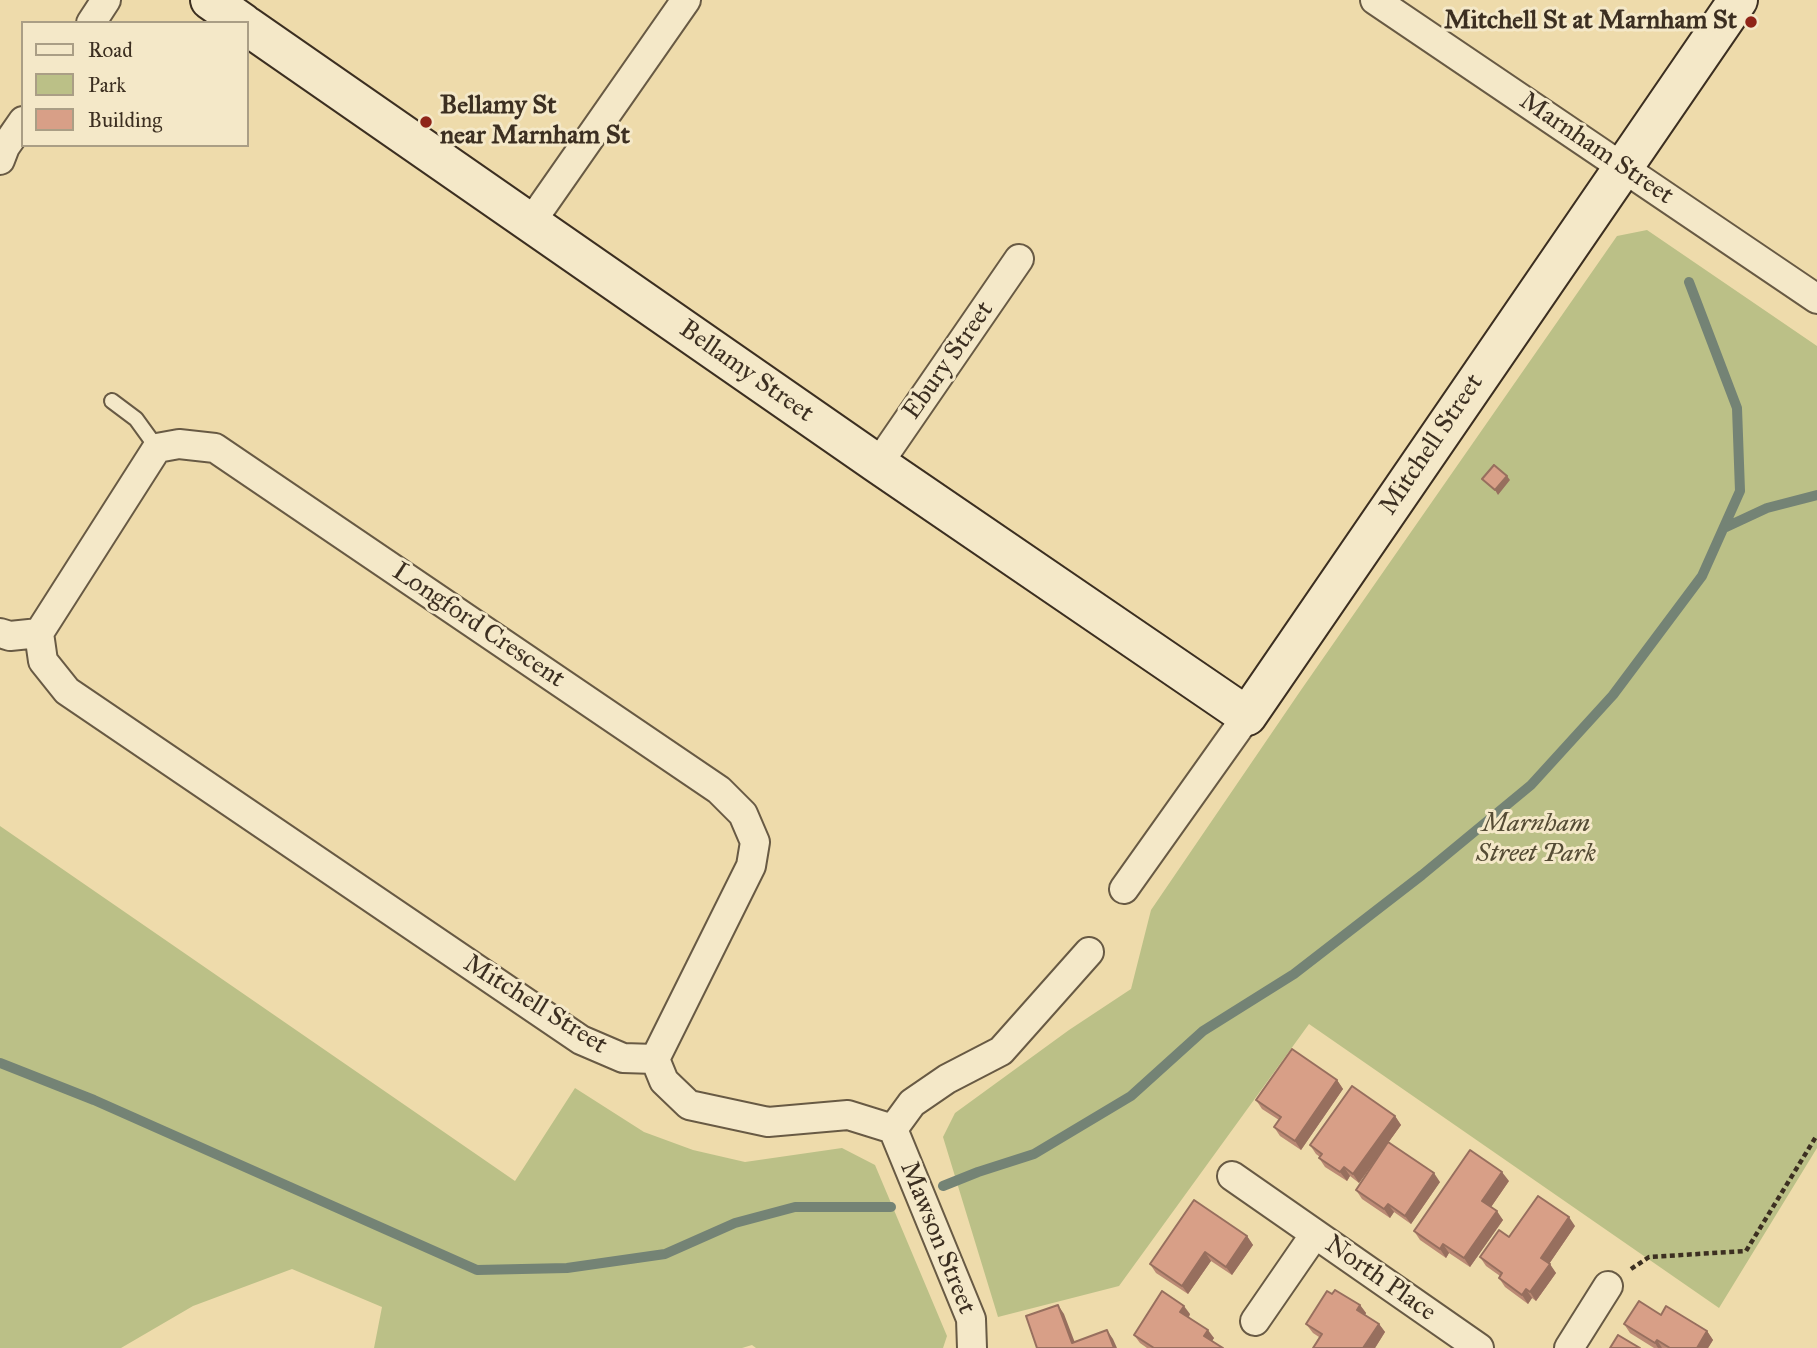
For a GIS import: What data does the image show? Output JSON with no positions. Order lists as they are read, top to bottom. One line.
{"streets":{"street":["Marnham Street","Ebury Street","Bellamy Street","Mitchell Street","Longford Crescent","Mawson Street","North Place"]},"crossings":[["Marnham Street","Mitchell Street"],["Ebury Street","Bellamy Street"],["Bellamy Street","Mitchell Street"],["Mitchell Street","Longford Crescent"]],"parks":["Marnham Street Park"],"places":["Mitchell St at Marnham St","Bellamy St near Marnham St"],"legend":["Road","Park","Building"]}
